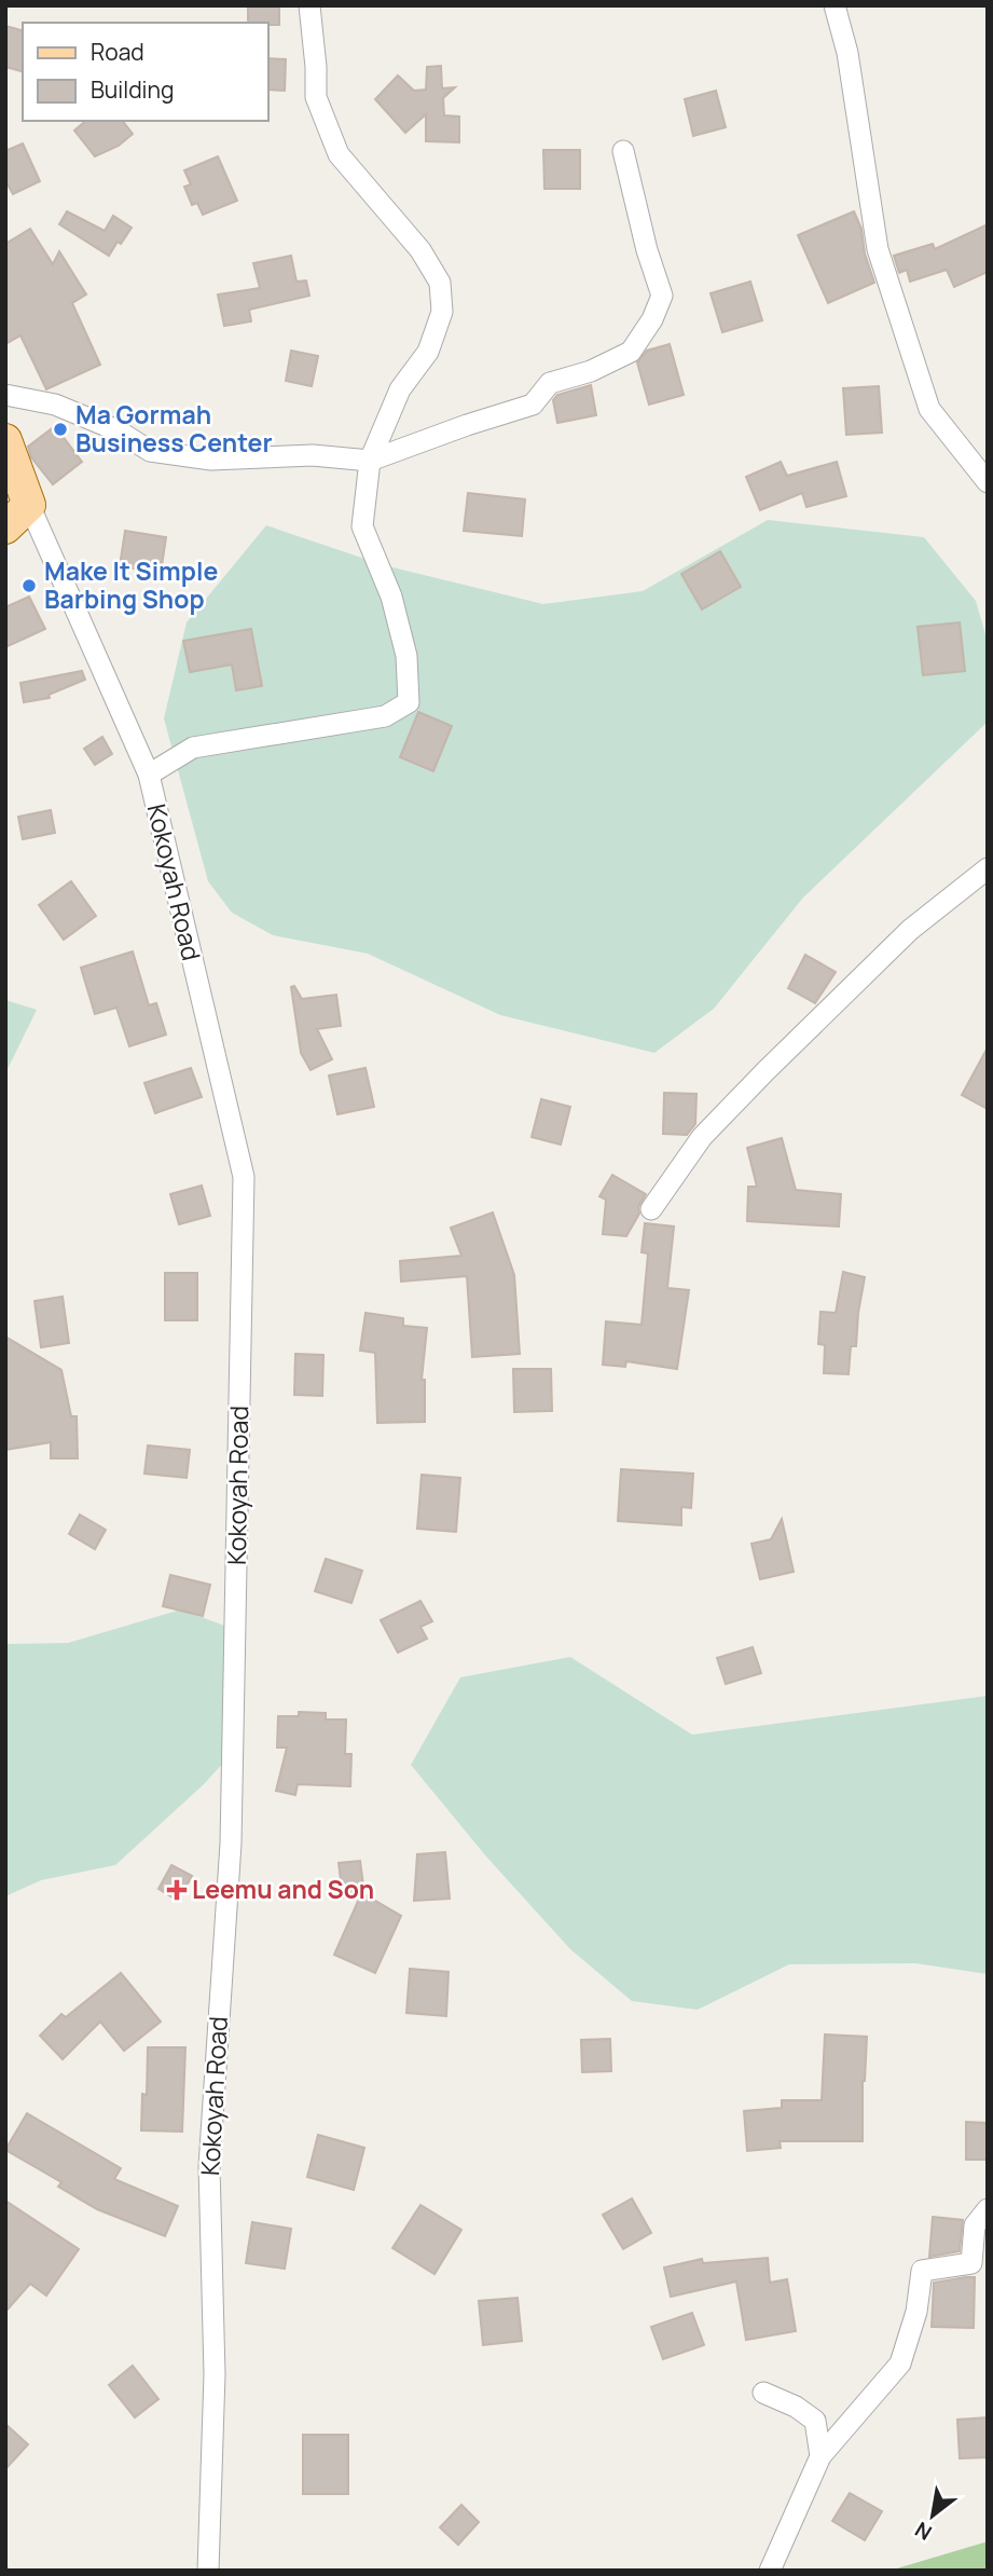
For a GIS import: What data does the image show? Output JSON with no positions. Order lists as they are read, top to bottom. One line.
{"streets":{"main road":["Kokoyah Road"]},"places":{"other":["Ma Gormah Business Center","Make It Simple Barbing Shop"],"health":["Leemu and Son"]},"legend":["Road","Building"],"north":"bottom left"}
